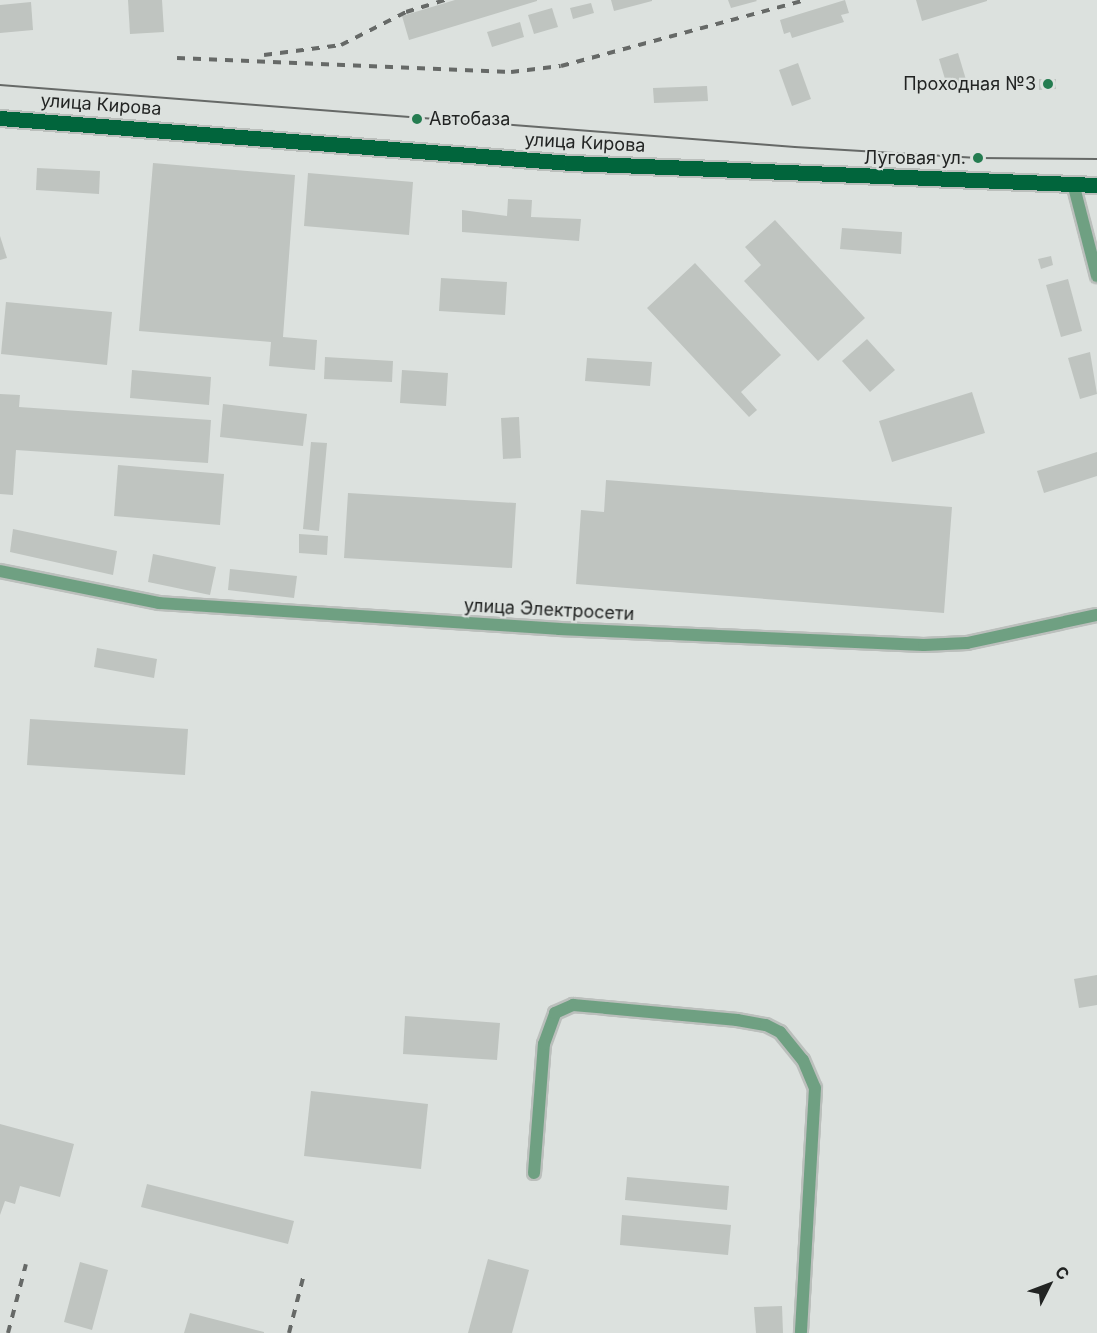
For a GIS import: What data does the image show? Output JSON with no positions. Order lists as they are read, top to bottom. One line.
{"streets":{"main road":["улица Кирова"],"street":["улица Электросети"]},"places":["Проходная №3","Автобаза","Луговая ул."],"north":"top right"}
